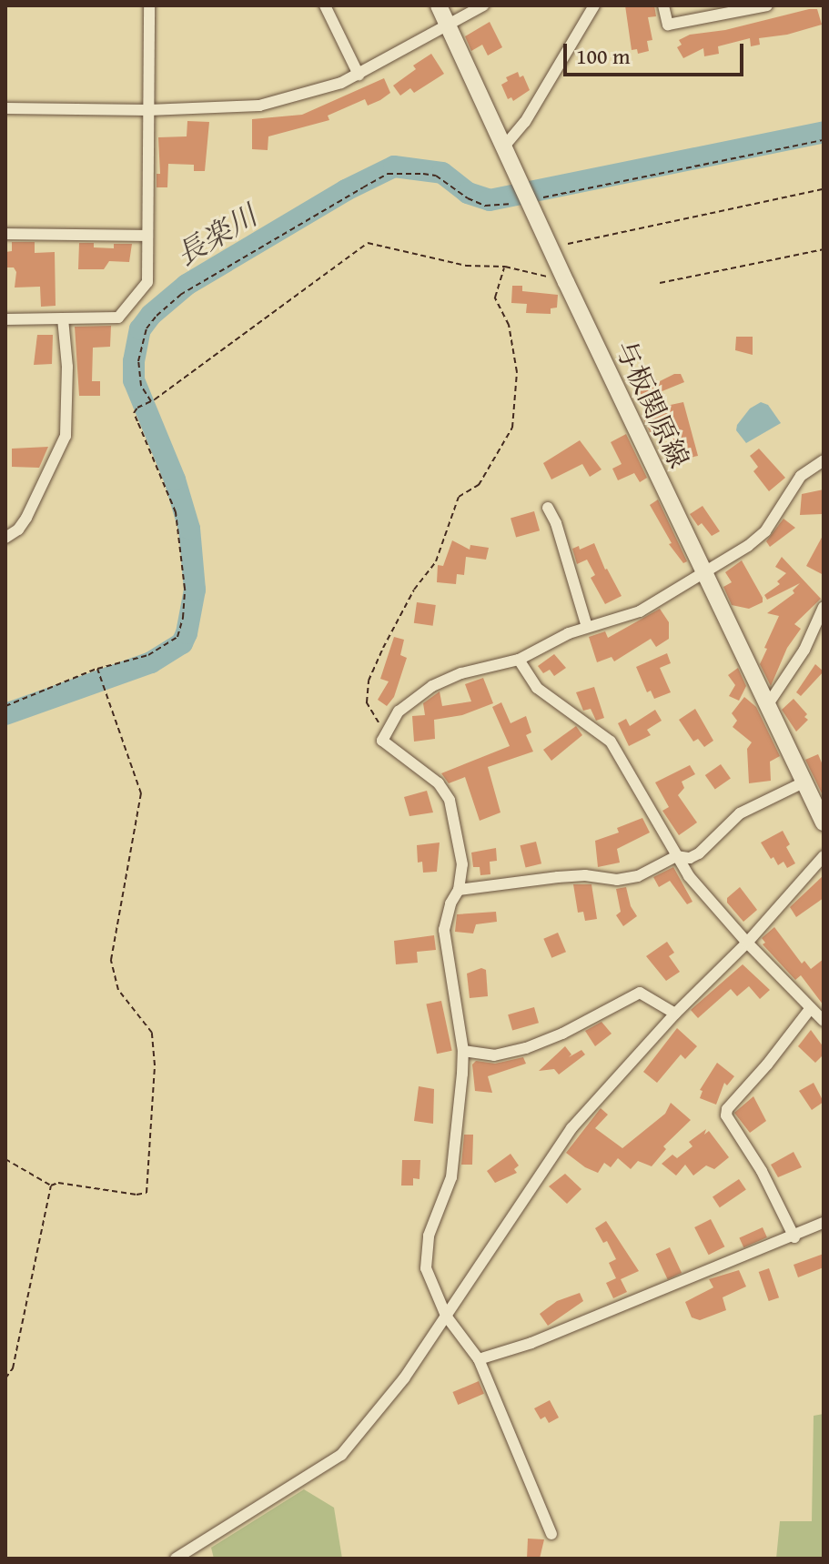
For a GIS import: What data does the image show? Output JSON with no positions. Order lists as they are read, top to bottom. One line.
{"streets":{"main road":["与板関原線"]},"water":["長楽川"],"scale_bar":"100 m"}
